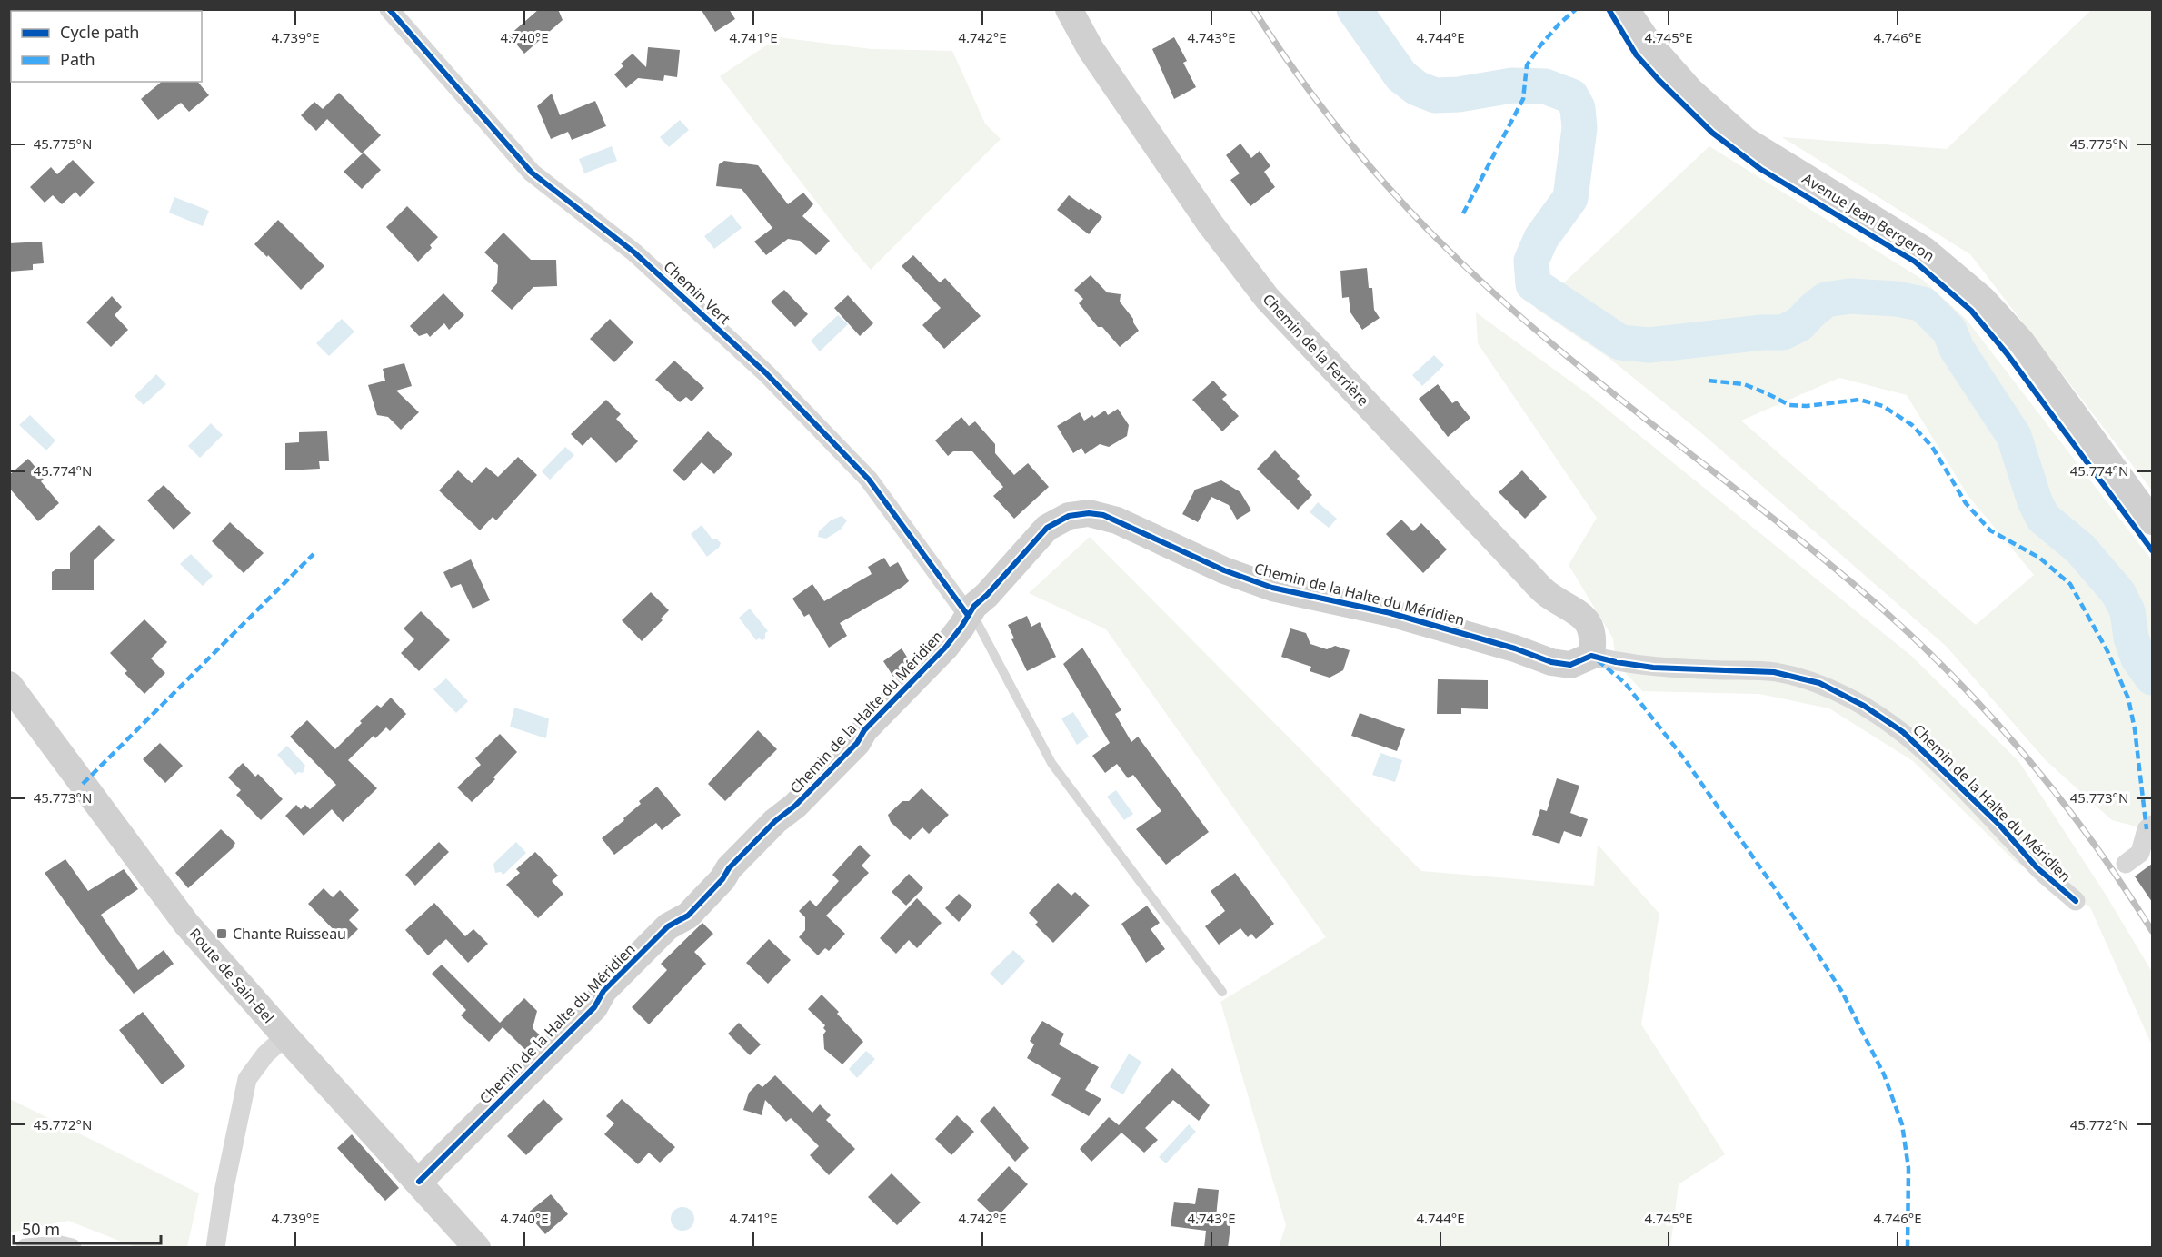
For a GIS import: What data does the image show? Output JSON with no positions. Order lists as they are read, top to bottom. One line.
{"streets":{"street":["Avenue Jean Bergeron","Chemin Vert","Chemin de la Ferrière","Chemin de la Halte du Méridien","Route de Sain-Bel"]},"crossings":[["Chemin Vert","Chemin de la Halte du Méridien"],["Chemin de la Ferrière","Chemin de la Halte du Méridien"],["Chemin de la Halte du Méridien","Route de Sain-Bel"]],"places":{"transit":["Chante Ruisseau"]},"legend":["Cycle path","Path"],"scale_bar":"50 m","coordinates":["4.739°E","4.740°E","4.741°E","4.742°E","4.743°E","4.744°E","4.745°E","4.746°E","45.775°N","45.774°N","45.773°N","45.772°N"]}
